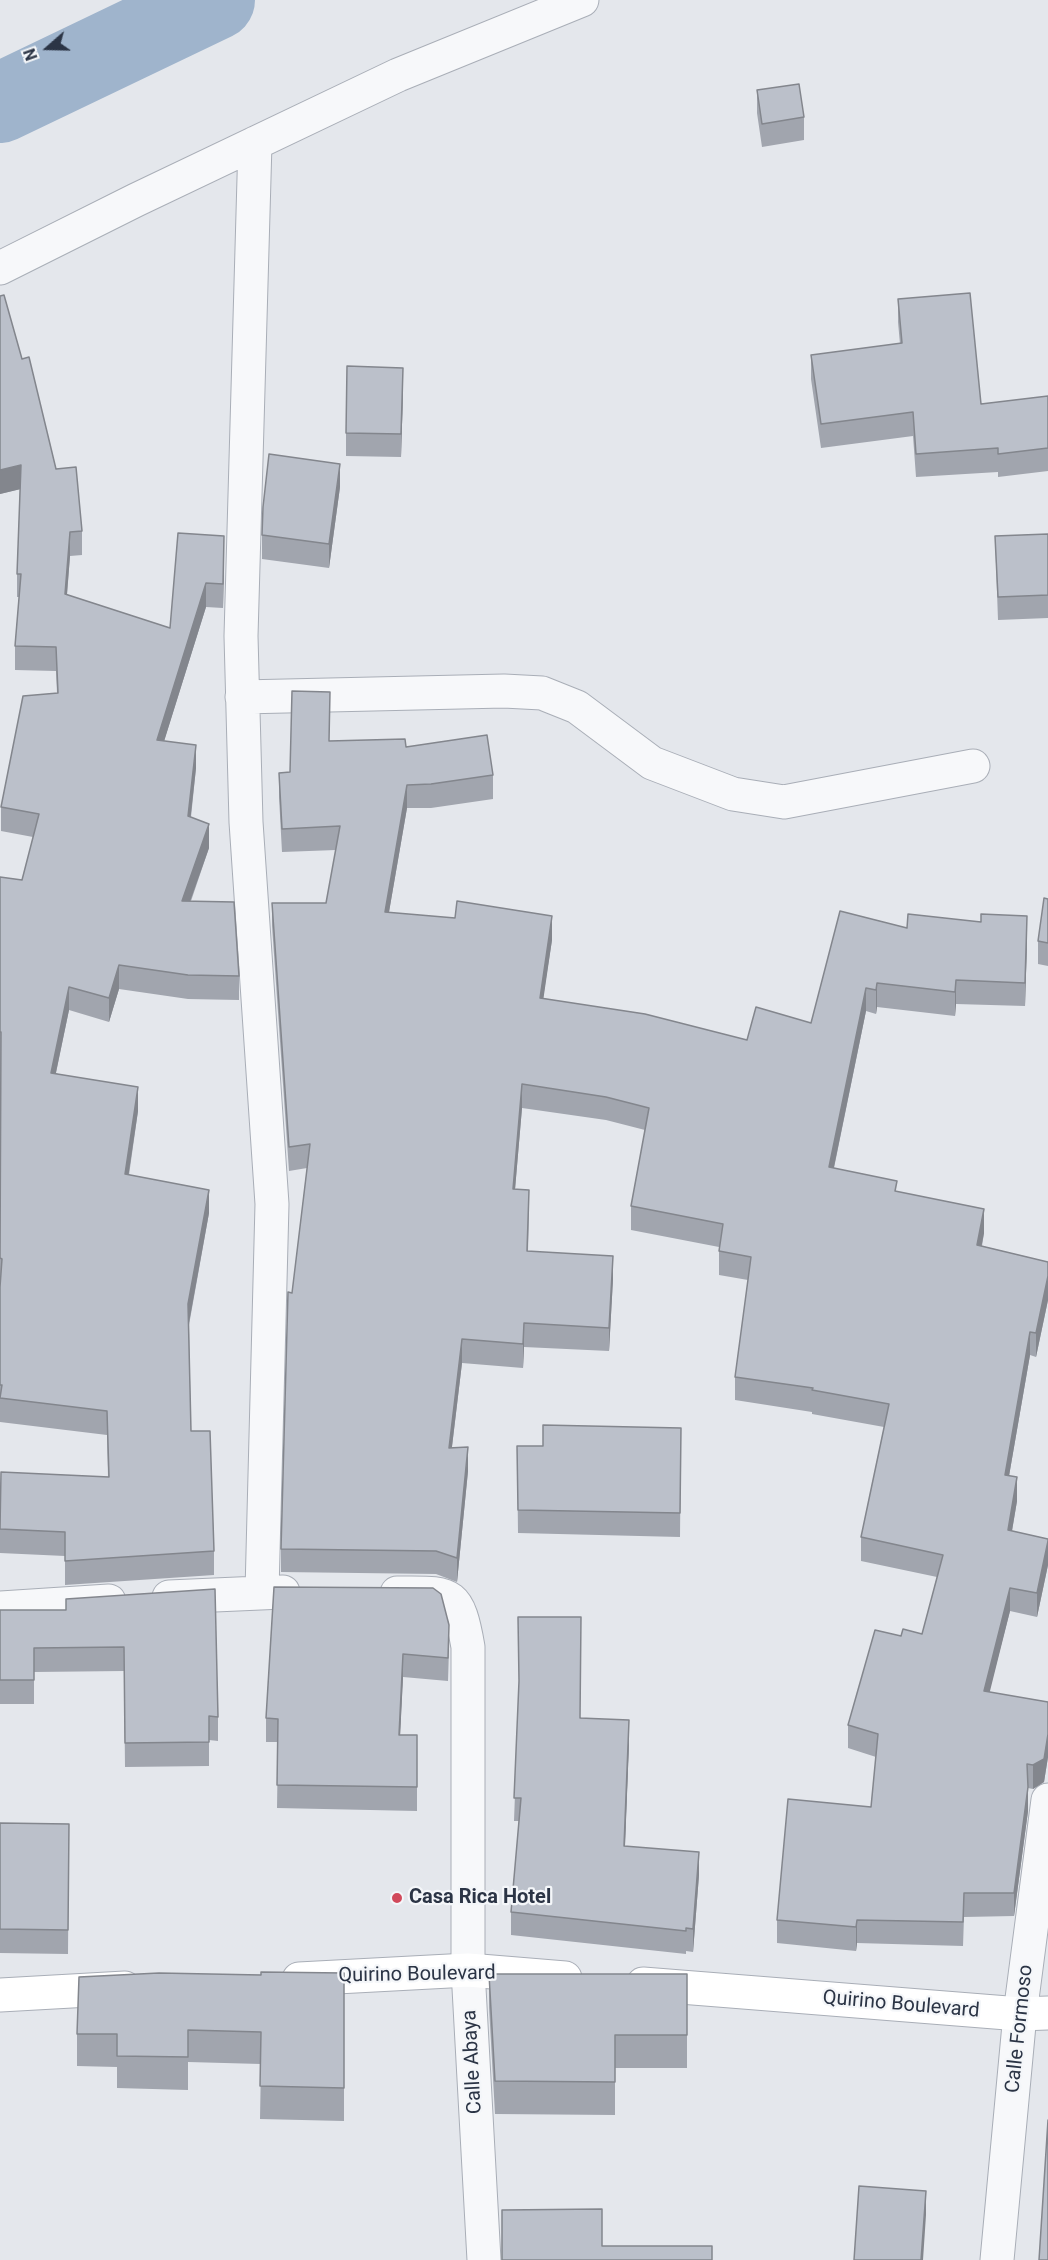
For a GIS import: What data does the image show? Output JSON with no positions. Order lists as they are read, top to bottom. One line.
{"streets":{"main road":["Quirino Boulevard"],"street":["Calle Formoso","Calle Abaya"]},"crossings":[["Quirino Boulevard","Calle Formoso"],["Quirino Boulevard","Calle Abaya"]],"places":["Casa Rica Hotel"],"north":"left"}
